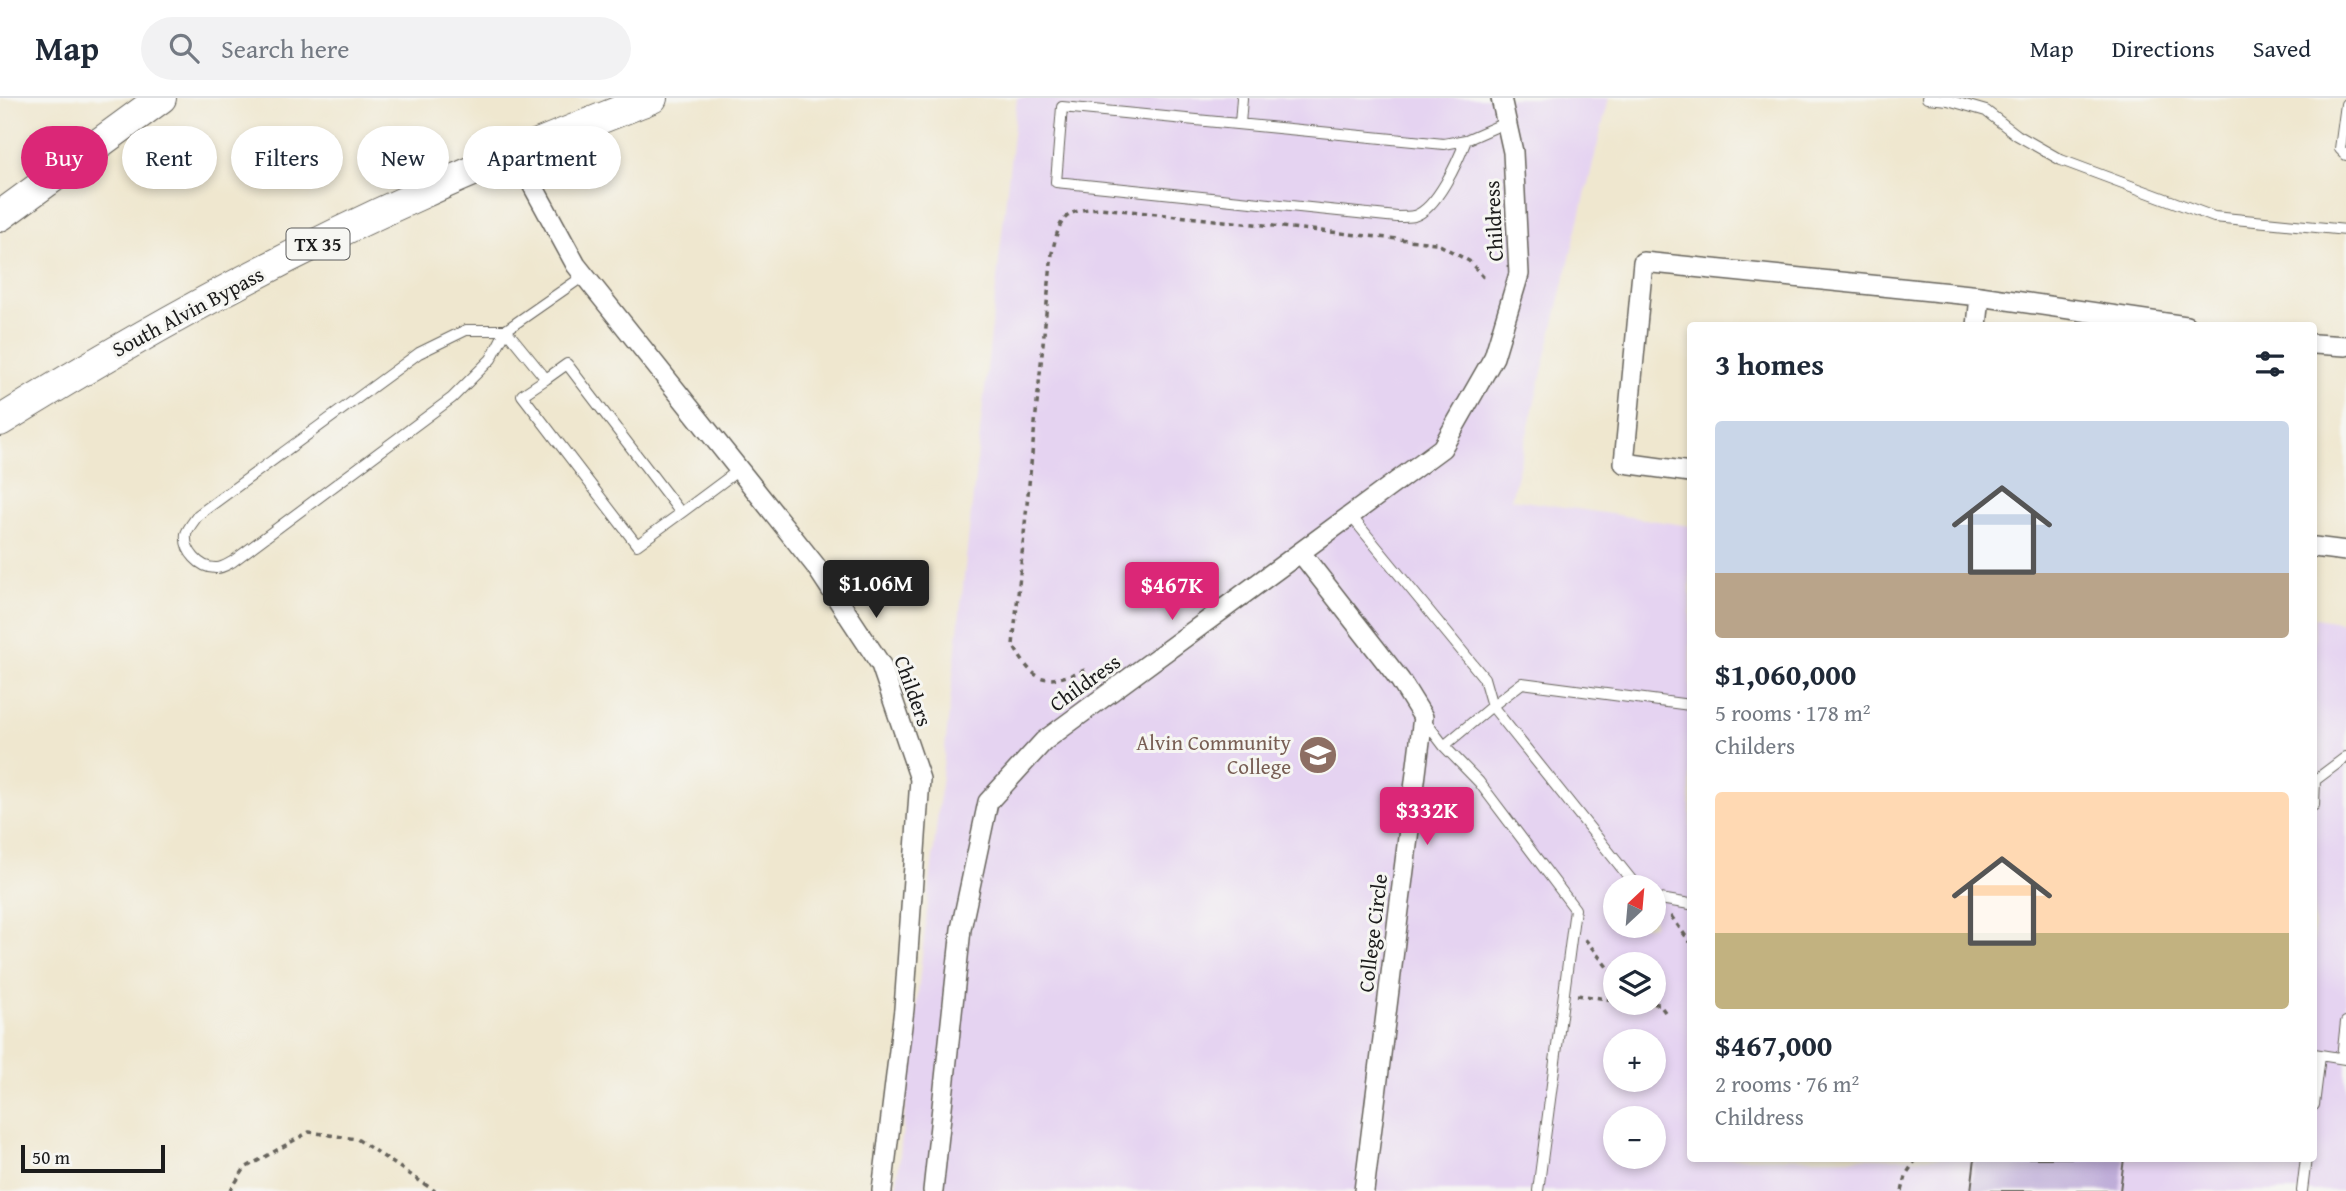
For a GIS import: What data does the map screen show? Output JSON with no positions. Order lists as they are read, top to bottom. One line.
{"streets":{"main road":["TX 35","South Alvin Bypass"],"street":["Childress","Childers","College Circle"]},"places":{"school or university":["Alvin Community College"]},"scale_bar":"50 m","north":"top right","page":{"header":"Map","search":"Search here","nav":["Map","Directions","Saved"],"chip":["Buy","Rent","Filters","New","Apartment"],"heading":"3 homes","list":[{"name":"$1,060,000","note":"5 rooms · 178 m² · Childers"},{"name":"$467,000","note":"2 rooms · 76 m² · Childress"}],"price":["$1.06M","$467K","$332K"],"map_buttons":["+","−"],"scale":"50 m"}}
